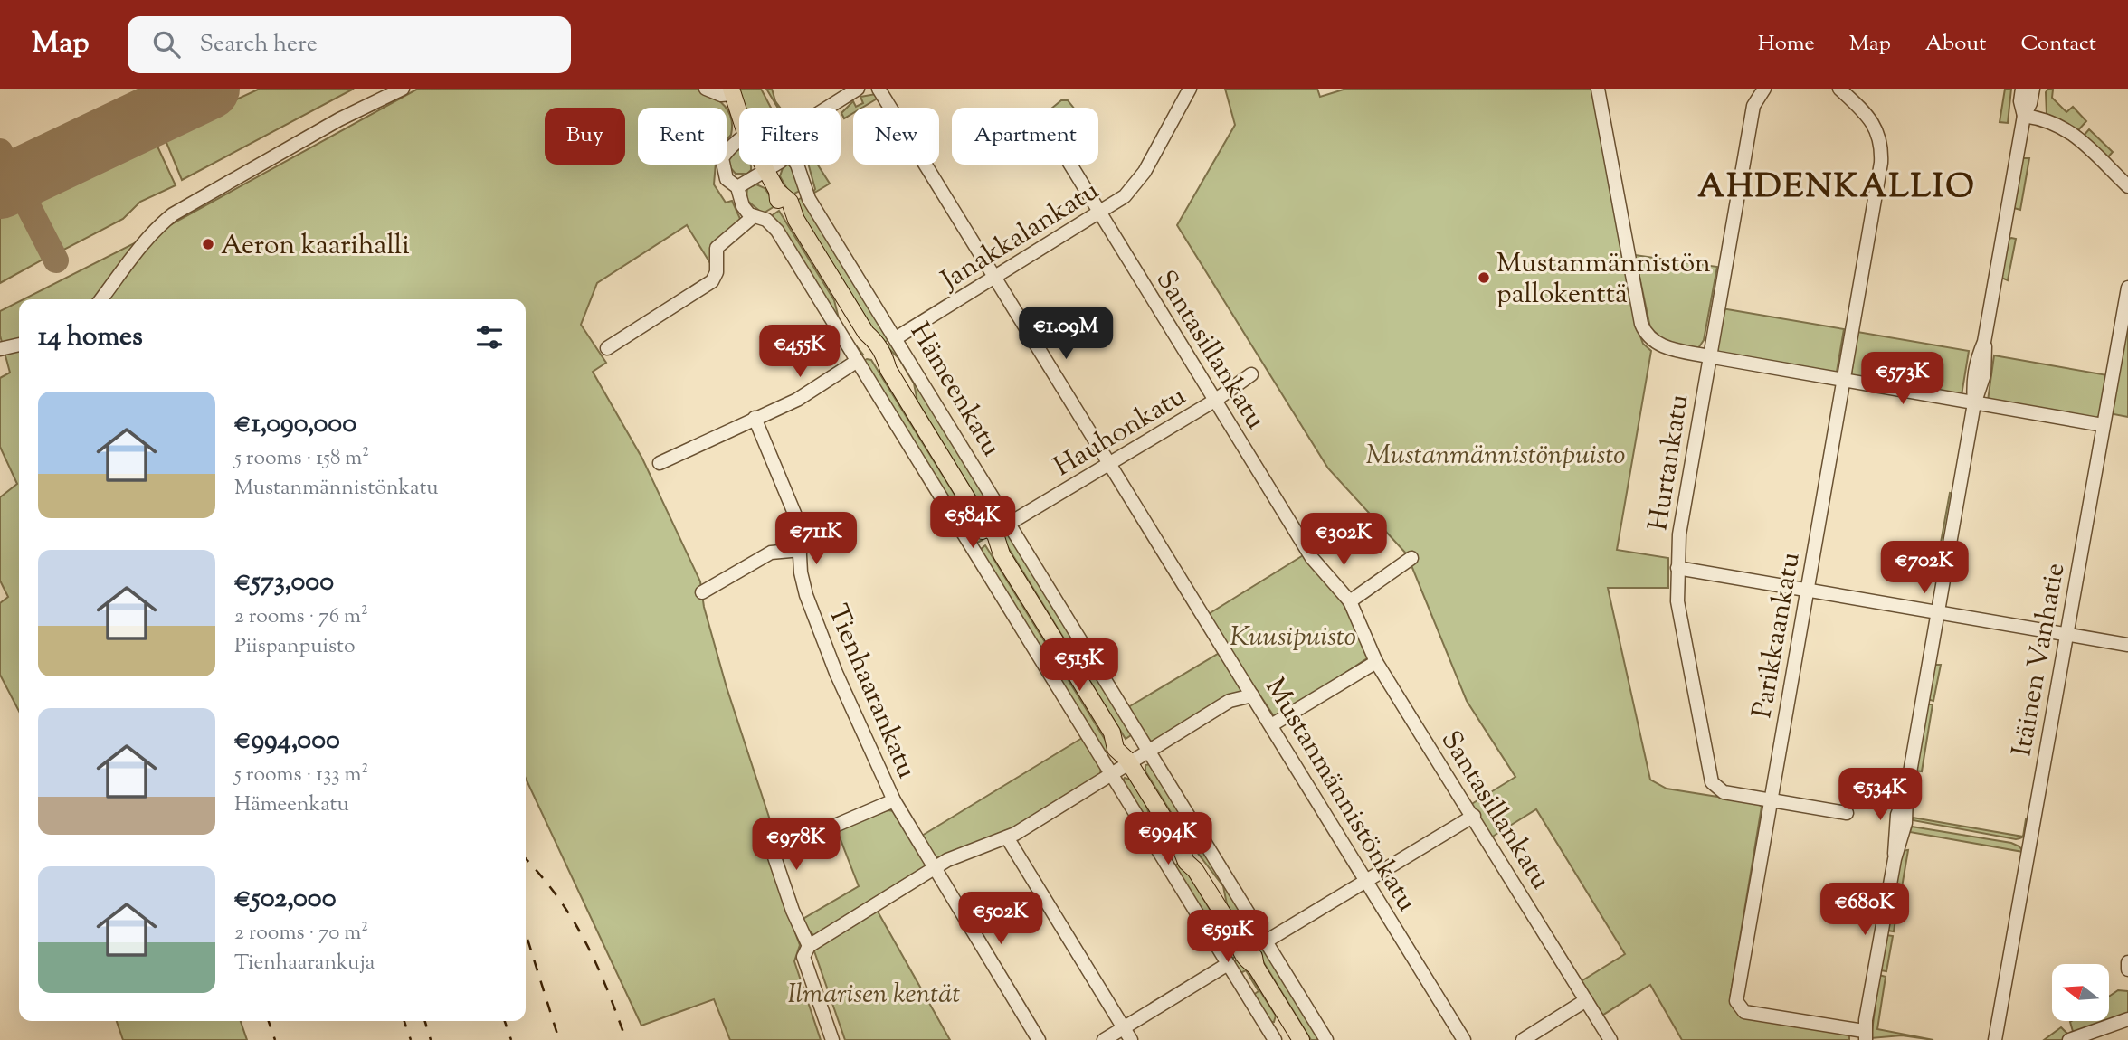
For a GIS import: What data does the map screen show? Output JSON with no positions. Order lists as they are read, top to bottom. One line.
{"streets":{"main road":["Hämeenkatu"],"street":["Janakkalankatu","Santasillankatu","Hauhonkatu","Hurtankatu","Parikkaankatu","Itäinen Vanhatie","Tienhaarankatu","Mustanmännistönkatu"]},"crossings":[["Janakkalankatu","Santasillankatu"],["Janakkalankatu","Hämeenkatu"],["Janakkalankatu","Mustanmännistönkatu"],["Santasillankatu","Hauhonkatu"],["Hämeenkatu","Hauhonkatu"],["Hauhonkatu","Mustanmännistönkatu"],["Hurtankatu","Parikkaankatu"]],"districts":["AHDENKALLIO"],"parks":["Mustanmännistönpuisto","Kuusipuisto","Ilmarisen kentät"],"places":["Aeron kaarihalli","Mustanmännistön pallokenttä"],"north":"left","page":{"header":"Map","search":"Search here","nav":["Home","Map","About","Contact"],"chip":["Buy","Rent","Filters","New","Apartment"],"heading":"14 homes","price":["€1.09M","€455K","€573K","€584K","€711K","€302K","€702K","€515K","€534K","€994K","€978K","€680K","€502K","€591K"],"list":[{"name":"€1,090,000","note":"5 rooms · 158 m² · Mustanmännistönkatu"},{"name":"€573,000","note":"2 rooms · 76 m² · Piispanpuisto"},{"name":"€994,000","note":"5 rooms · 133 m² · Hämeenkatu"},{"name":"€502,000","note":"2 rooms · 70 m² · Tienhaarankuja"}]}}
